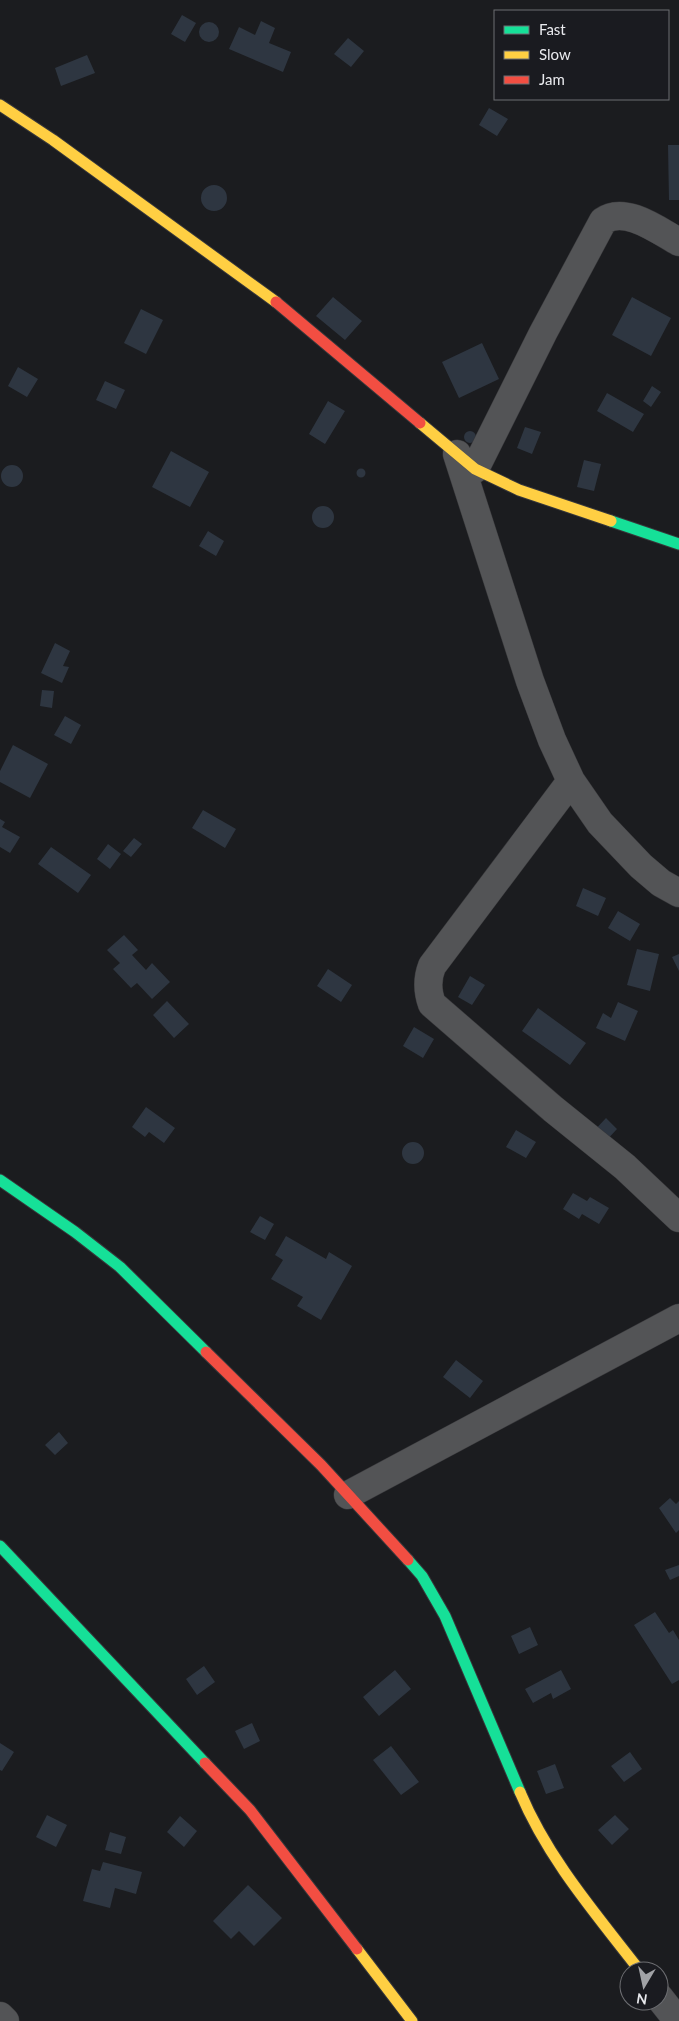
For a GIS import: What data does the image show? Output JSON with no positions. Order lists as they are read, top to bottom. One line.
{"legend":["Fast","Slow","Jam"],"north":"bottom"}
